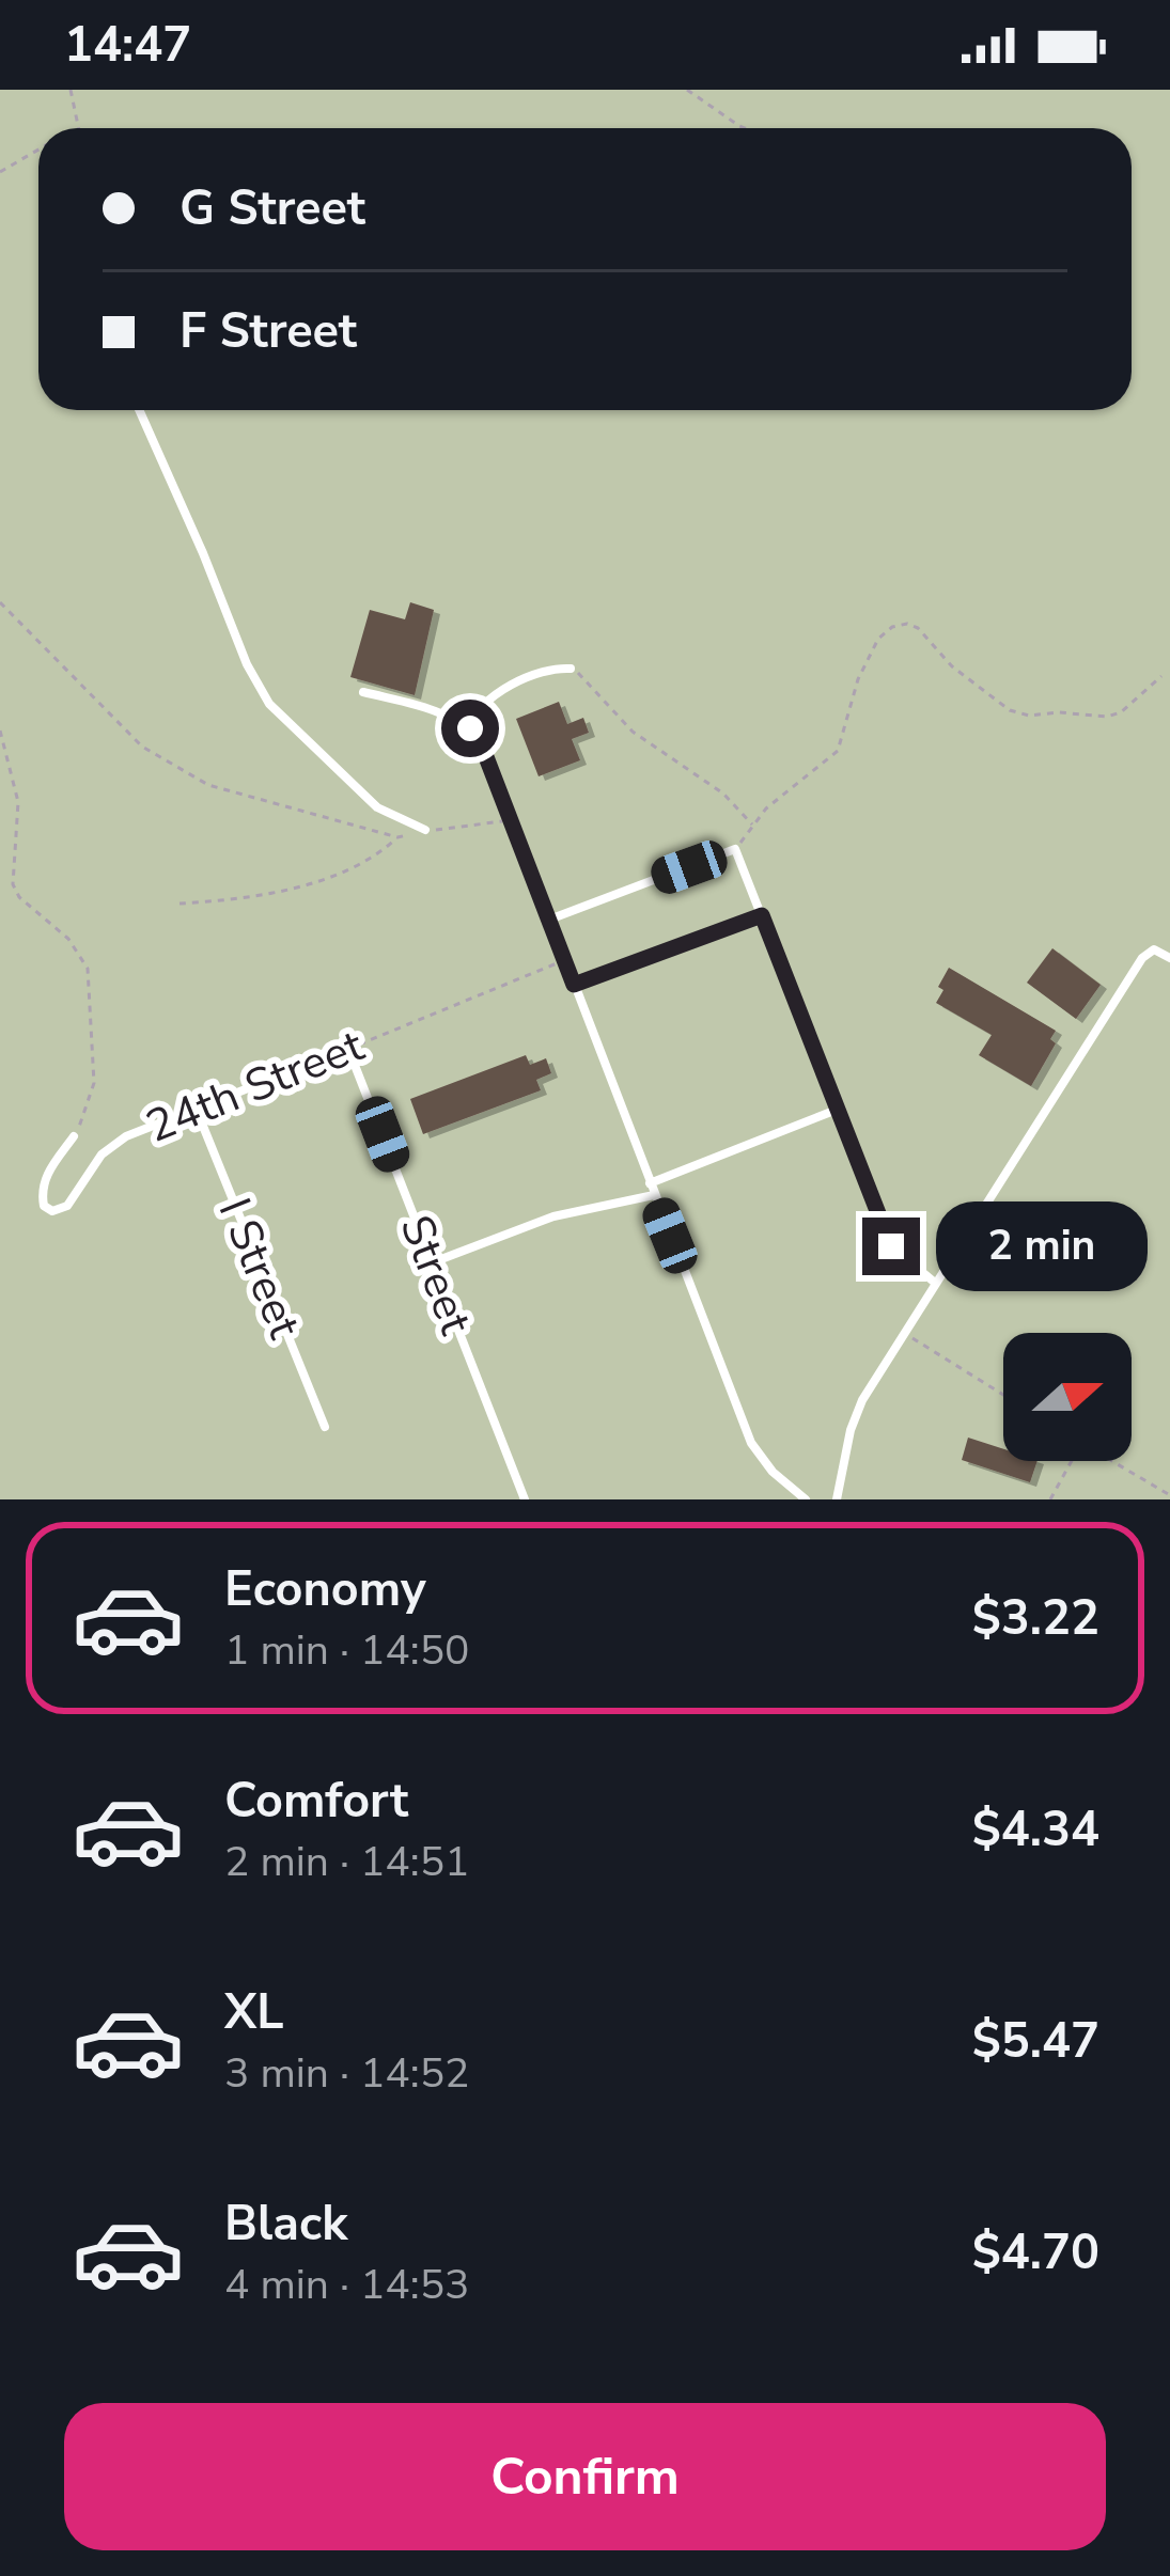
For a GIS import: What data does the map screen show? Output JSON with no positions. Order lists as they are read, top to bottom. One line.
{"streets":{"lane":["24th Street","I Street","Street"]},"crossings":[["24th Street","I Street"],["24th Street","Street"]],"north":"right","page":{"status":"14:47","banner":["G Street","F Street"],"bubble":"2 min","list":[{"name":"Economy","note":"1 min · 14:50","value":"$3.22"},{"name":"Comfort","note":"2 min · 14:51","value":"$4.34"},{"name":"XL","note":"3 min · 14:52","value":"$5.47"},{"name":"Black","note":"4 min · 14:53","value":"$4.70"}],"buttons":"Confirm"}}
